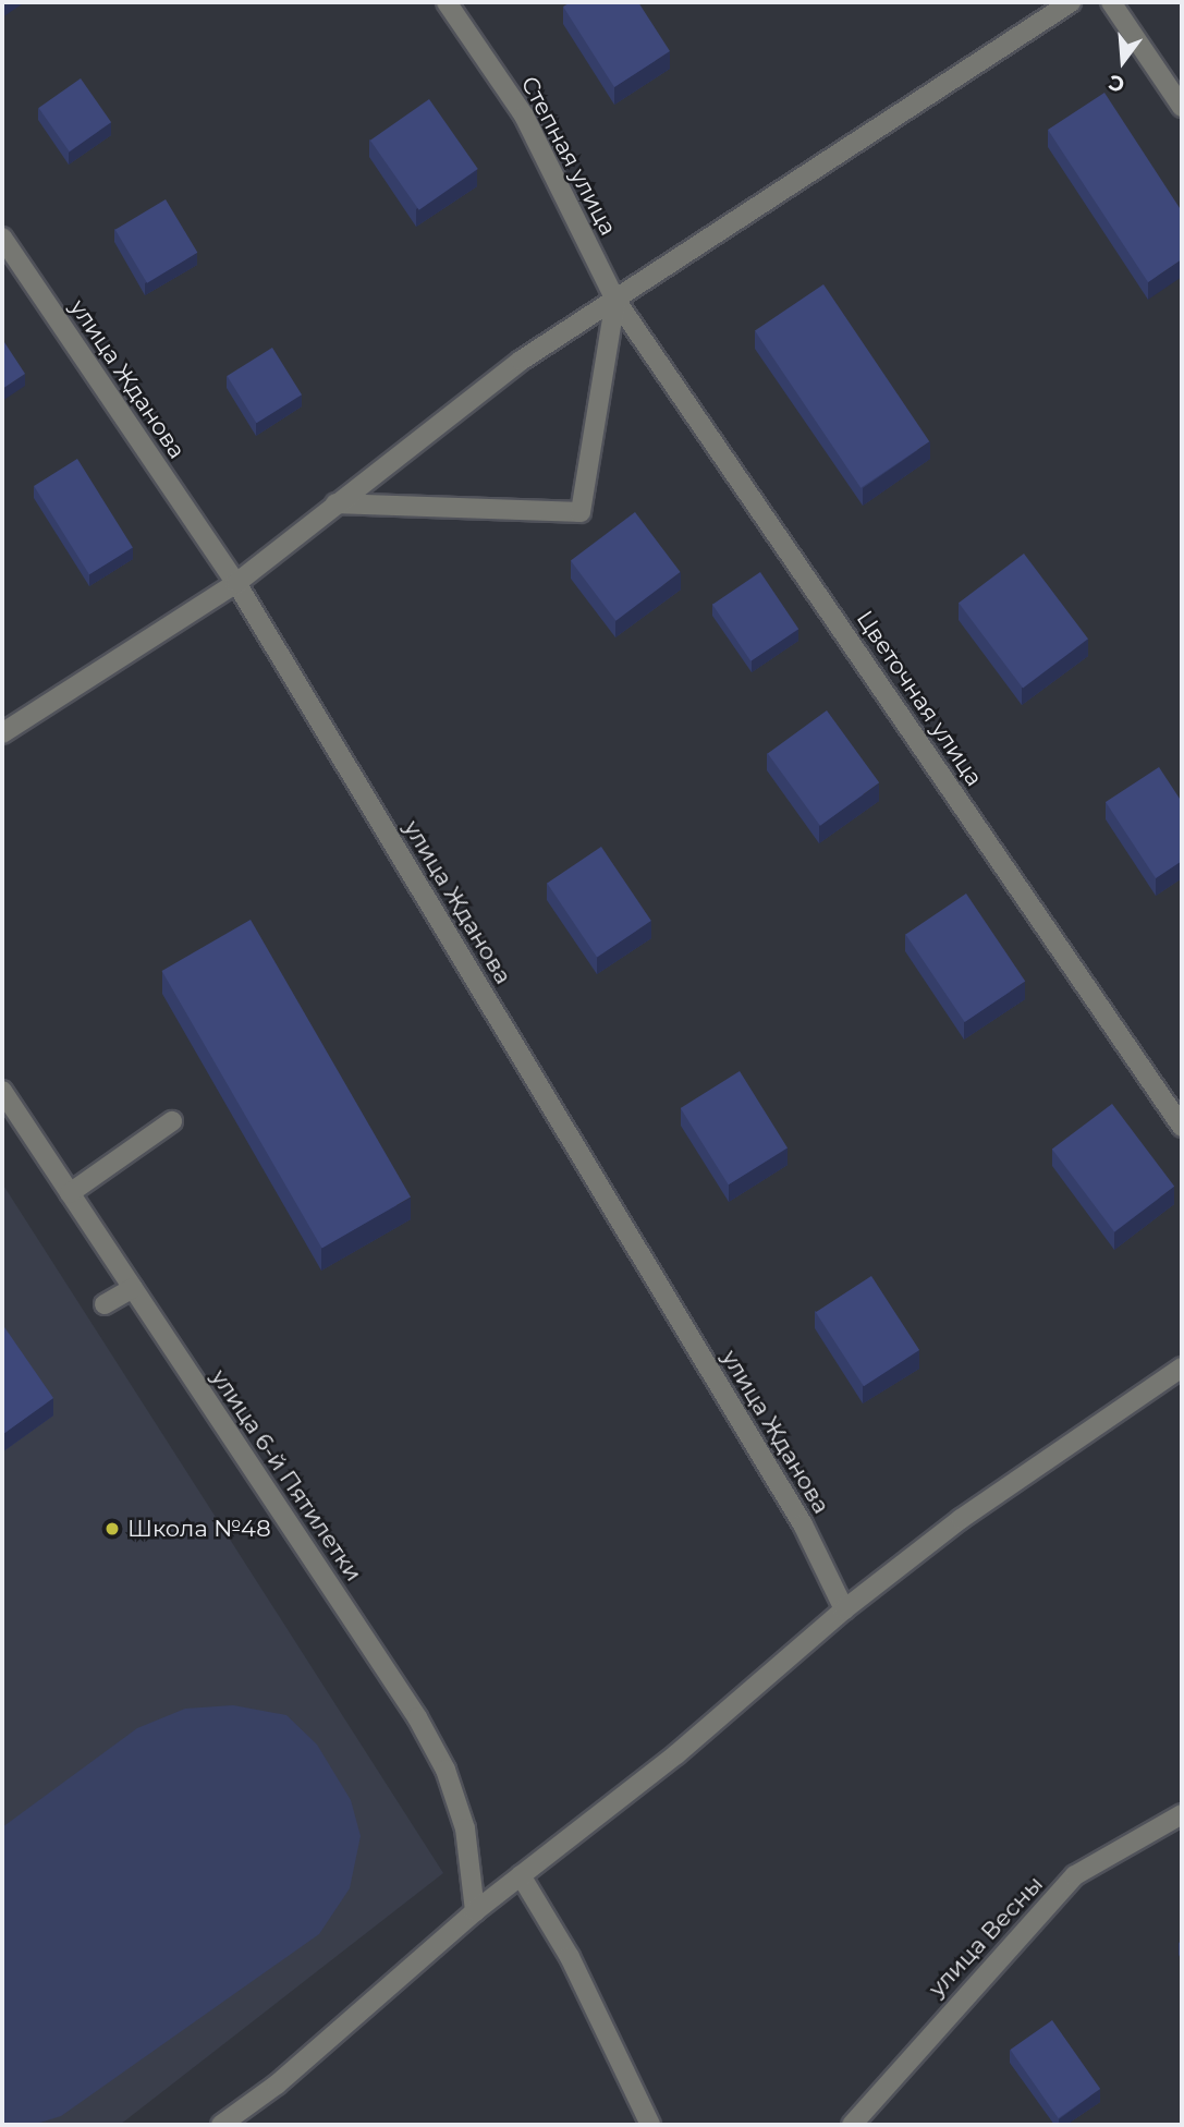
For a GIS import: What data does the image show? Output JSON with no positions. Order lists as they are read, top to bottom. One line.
{"streets":{"street":["Степная улица","улица Жданова","Цветочная улица","улица 6-й Пятилетки","улица Весны"]},"crossings":[["Степная улица","Цветочная улица"]],"places":["Школа №48"],"north":"bottom"}
